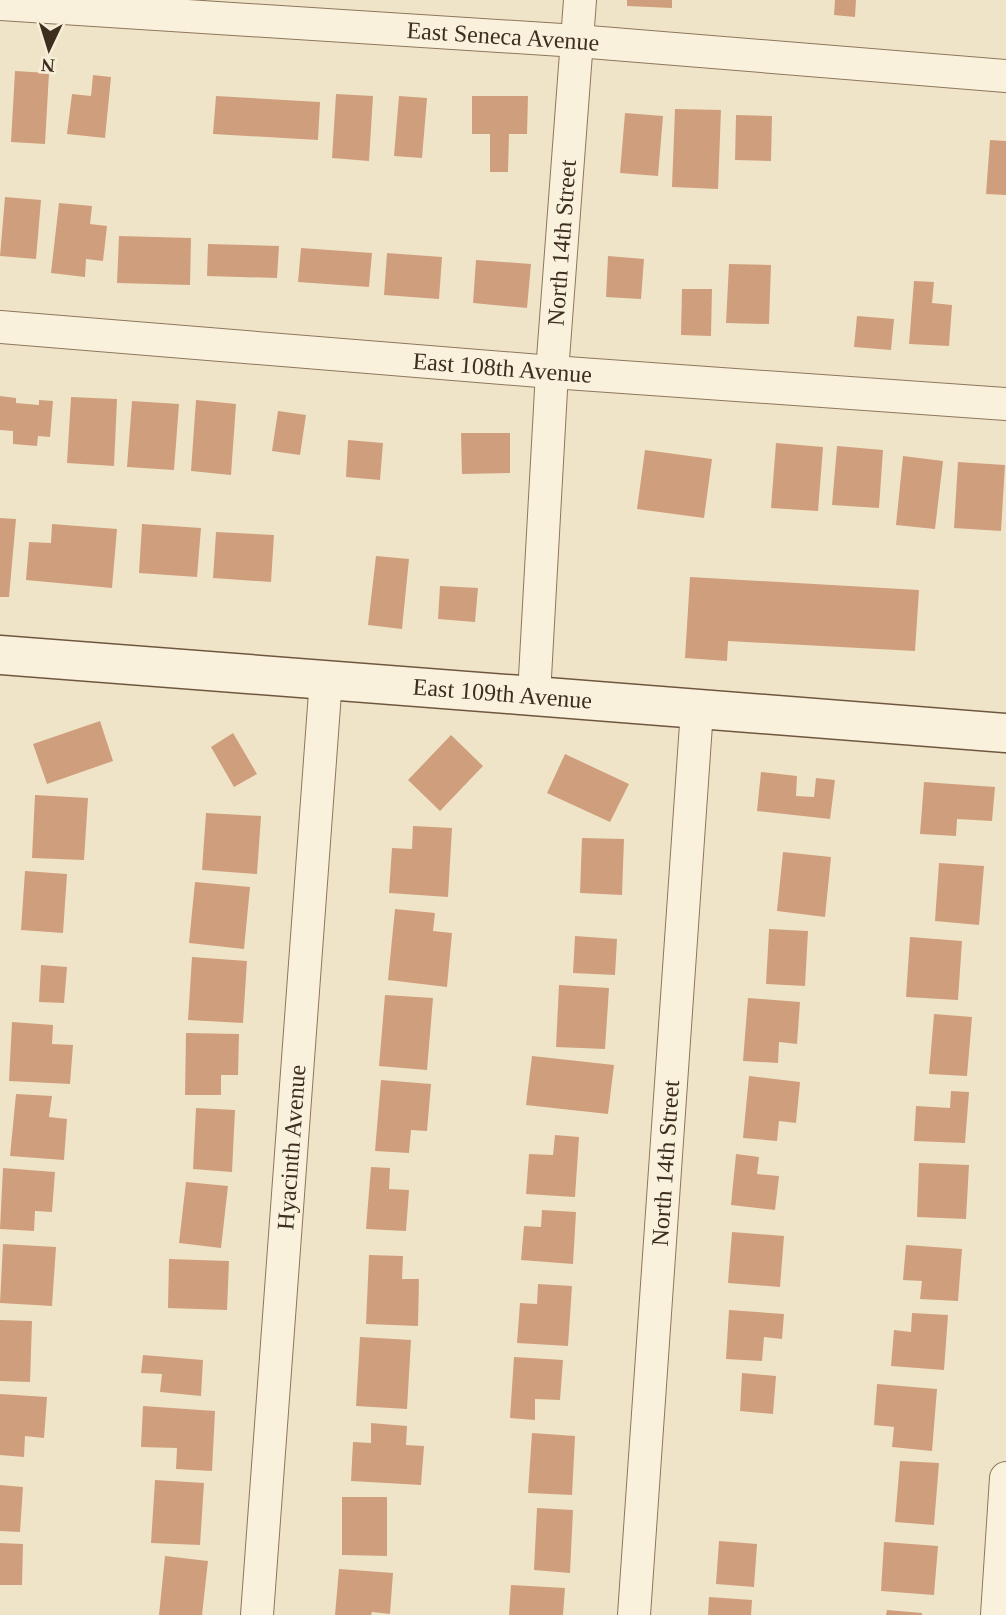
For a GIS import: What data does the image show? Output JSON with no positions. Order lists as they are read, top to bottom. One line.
{"streets":{"street":["East Seneca Avenue","North 14th Street","East 108th Avenue","East 109th Avenue","Hyacinth Avenue"]},"crossings":[["East Seneca Avenue","North 14th Street"],["North 14th Street","East 108th Avenue"],["North 14th Street","East 109th Avenue"],["East 109th Avenue","Hyacinth Avenue"]],"north":"bottom"}
